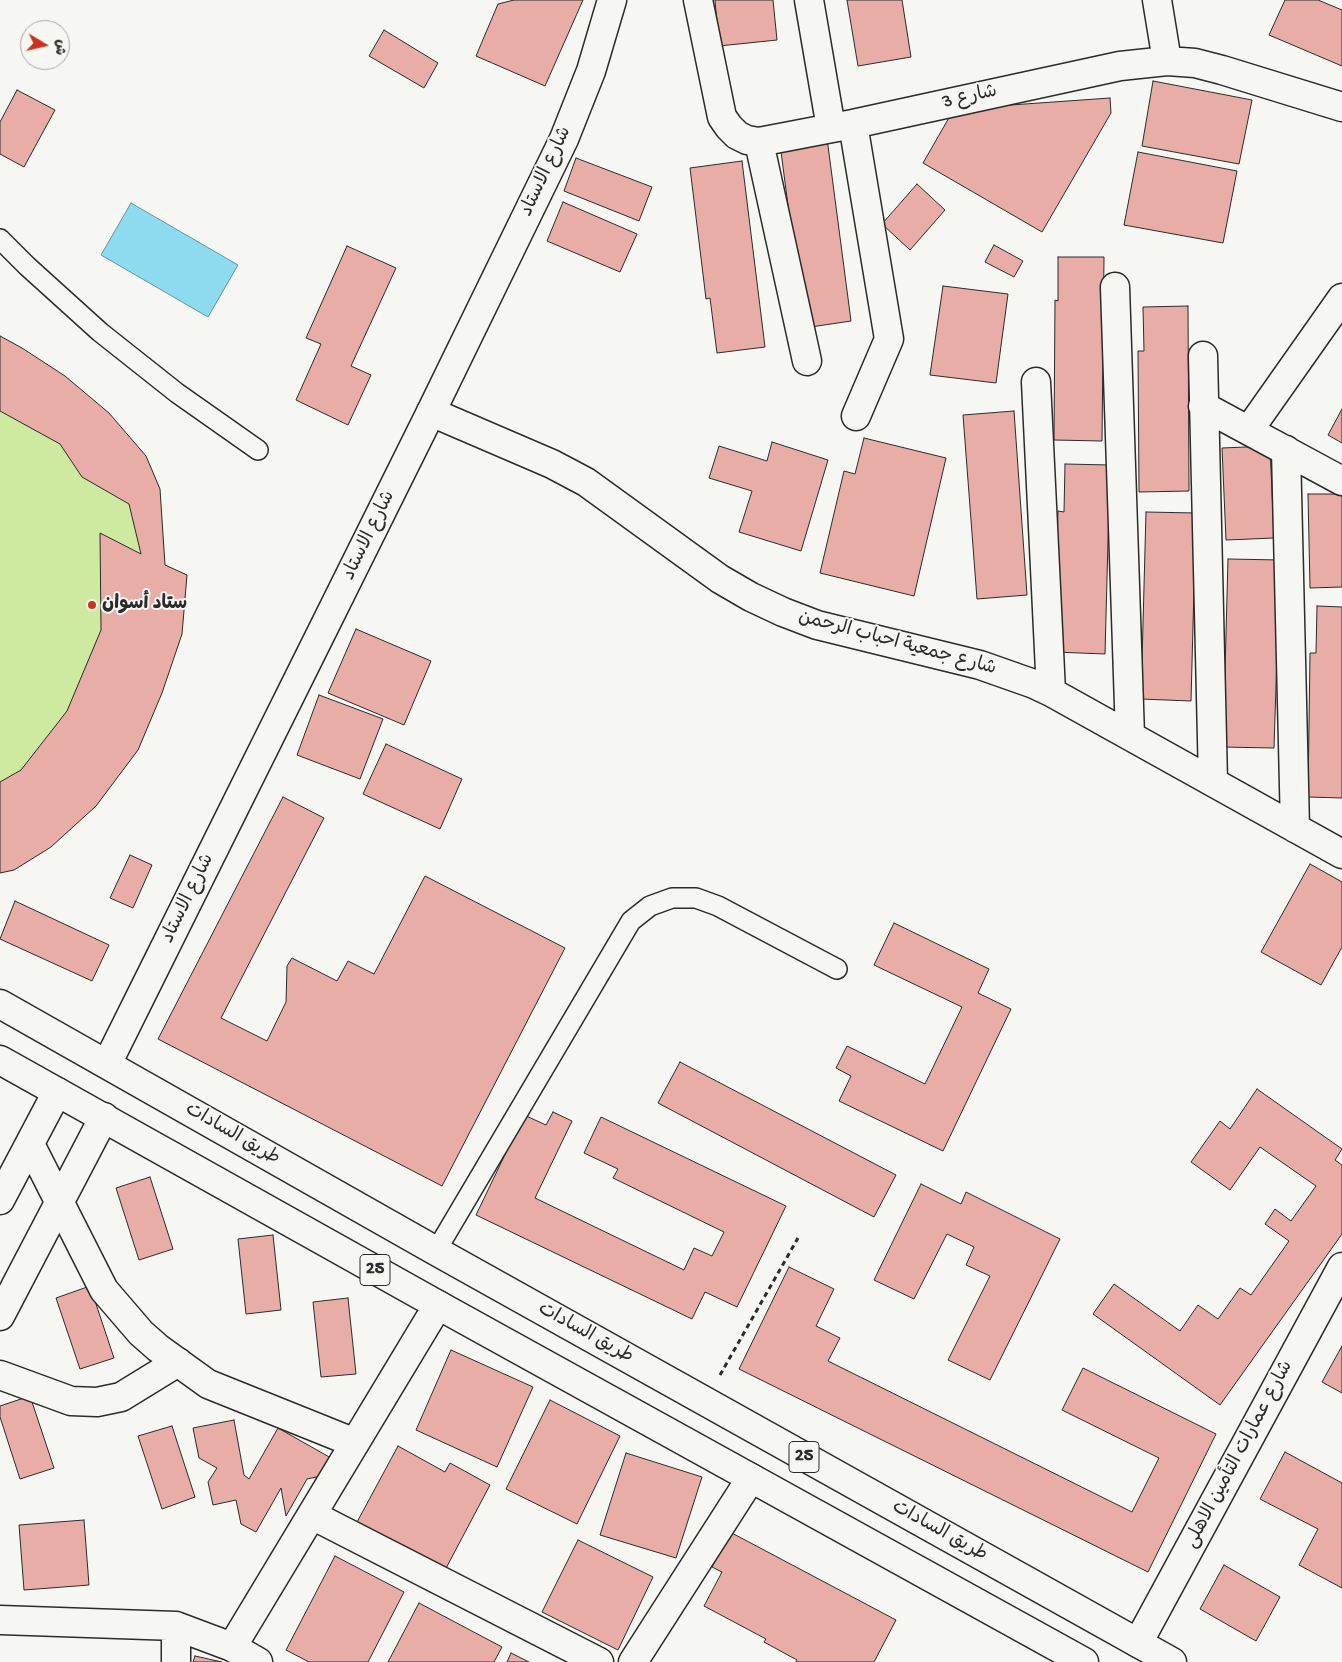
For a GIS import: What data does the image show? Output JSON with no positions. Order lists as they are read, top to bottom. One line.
{"streets":{"street":["شارع 3","شارع الاستاد","شارع جمعية احباب الرحمن","طريق السادات","25","شارع عمارات التأمين الاهلى"]},"crossings":[["شارع الاستاد","شارع جمعية احباب الرحمن"],["شارع الاستاد","طريق السادات"],["طريق السادات","شارع عمارات التأمين الاهلى"]],"places":["ستاد أسوان"],"north":"right"}
